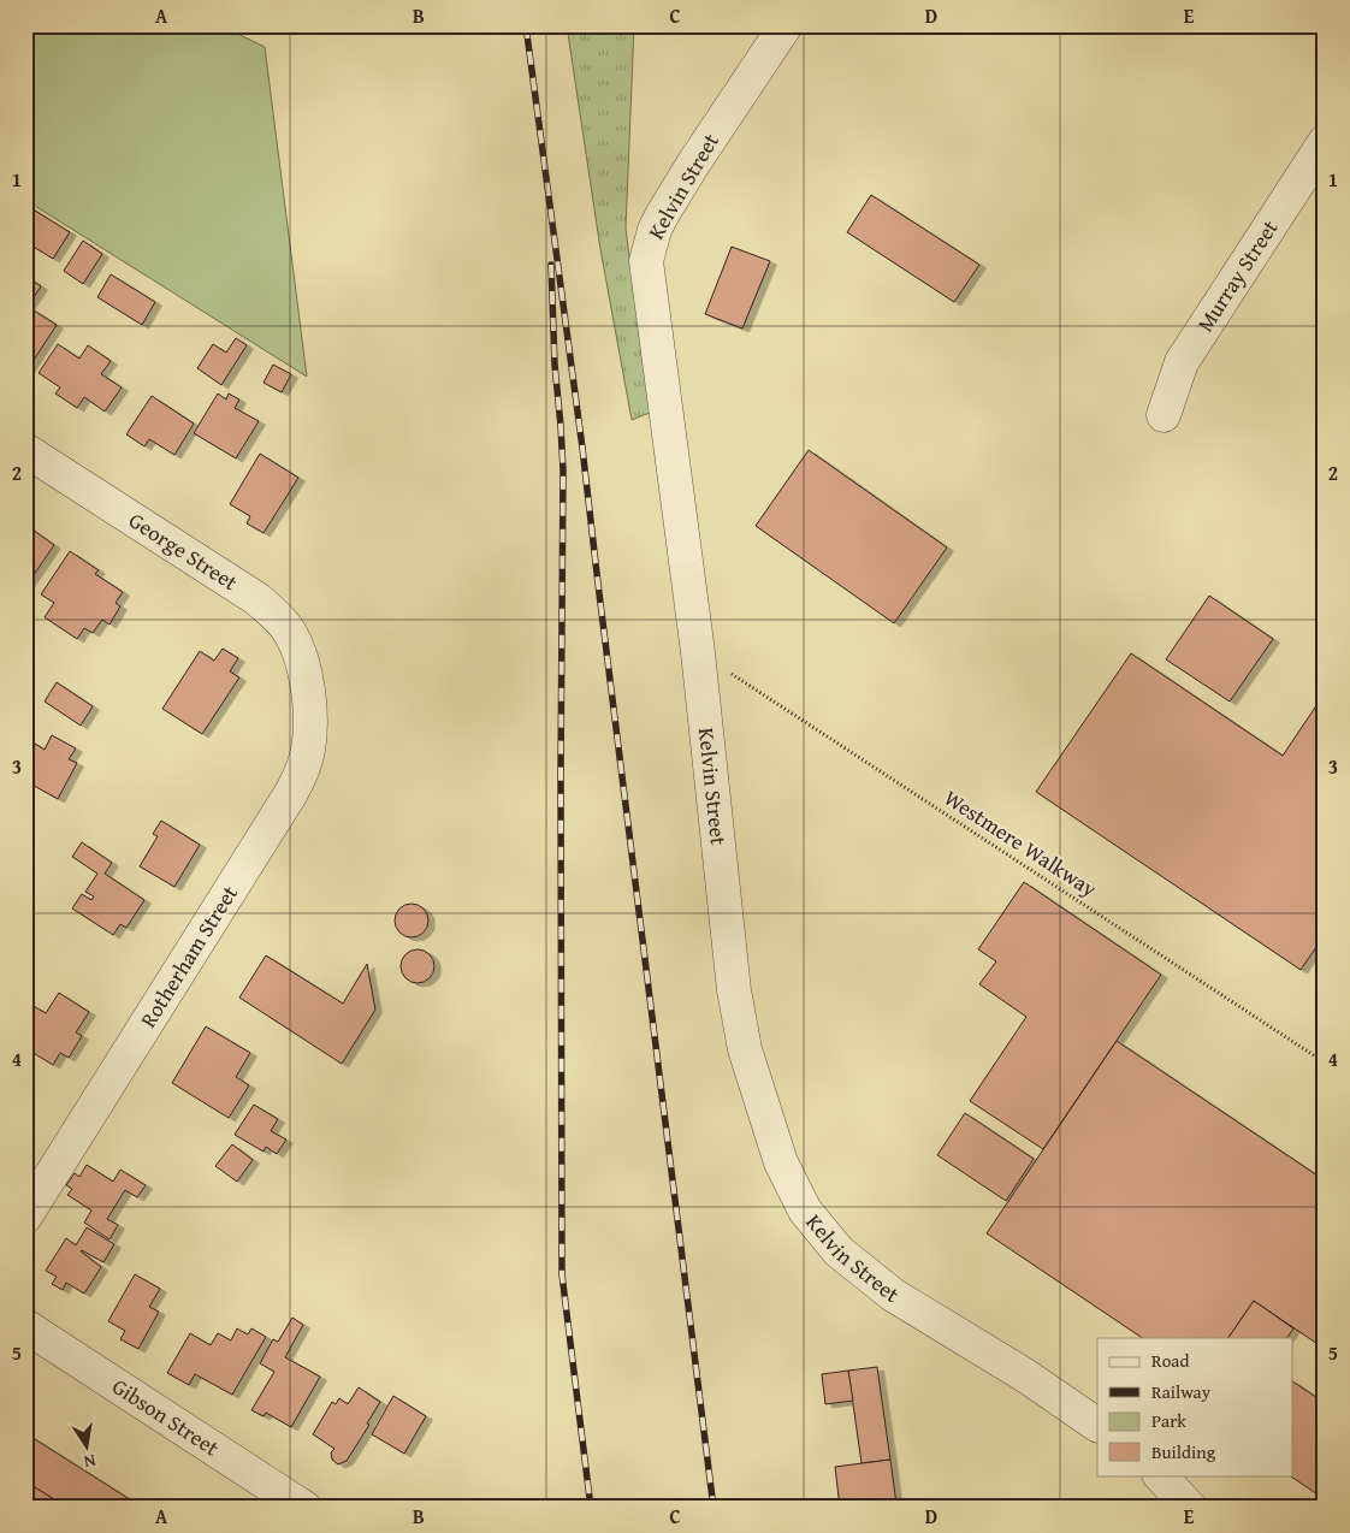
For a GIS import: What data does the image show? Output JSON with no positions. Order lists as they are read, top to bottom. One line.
{"streets":{"street":["Kelvin Street","Murray Street","George Street","Rotherham Street","Gibson Street"],"path":["Westmere Walkway"]},"crossings":[["Kelvin Street","Westmere Walkway"],["George Street","Rotherham Street"]],"legend":["Road","Railway","Park","Building"],"north":"bottom","grid":{"columns":["A","B","C","D","E"],"rows":["1","2","3","4","5"]}}
